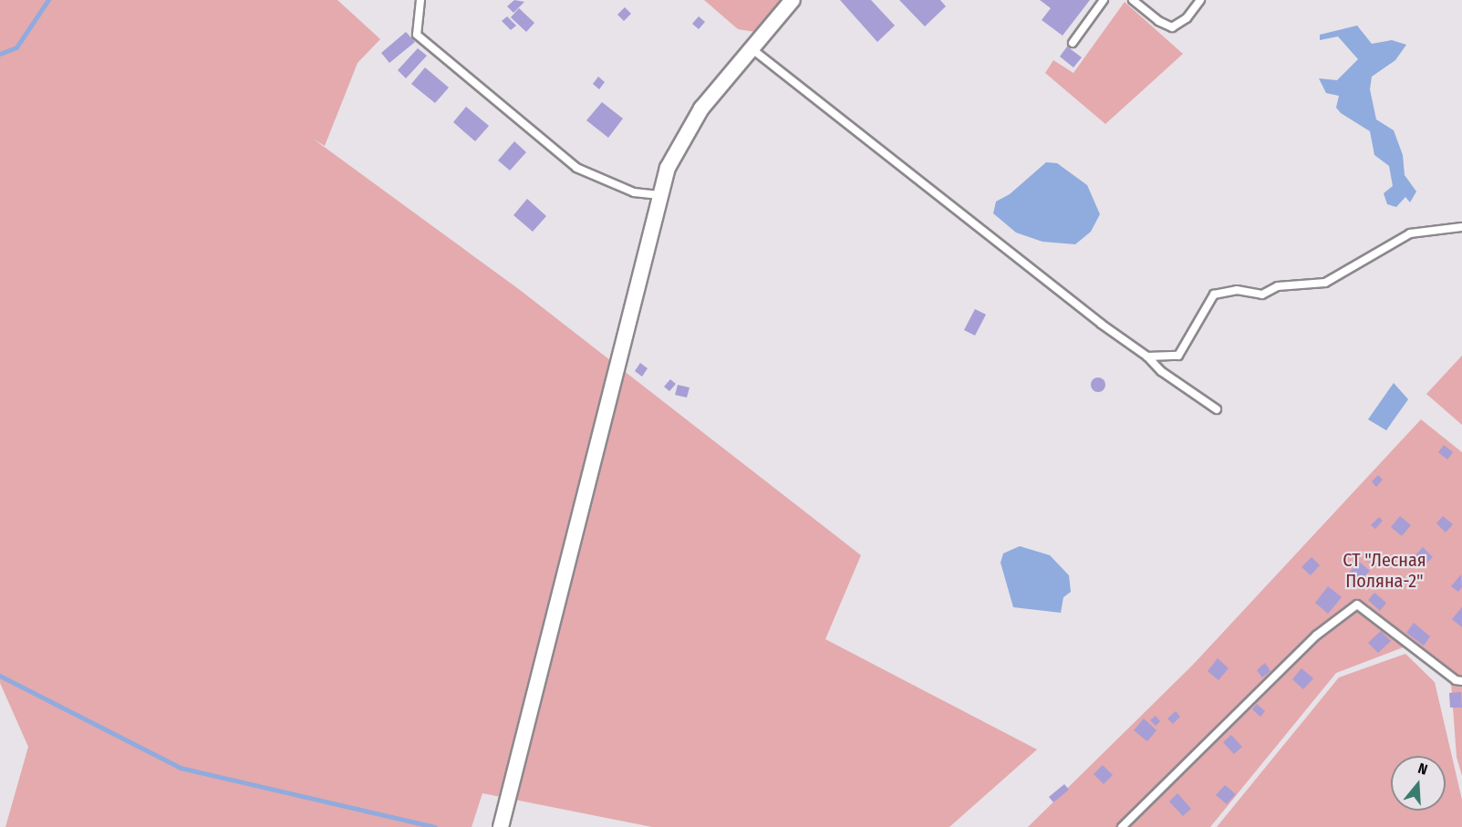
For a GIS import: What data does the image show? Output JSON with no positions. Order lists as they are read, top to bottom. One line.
{"parks":["СТ \"Лесная Поляна-2\""],"north":"top"}
